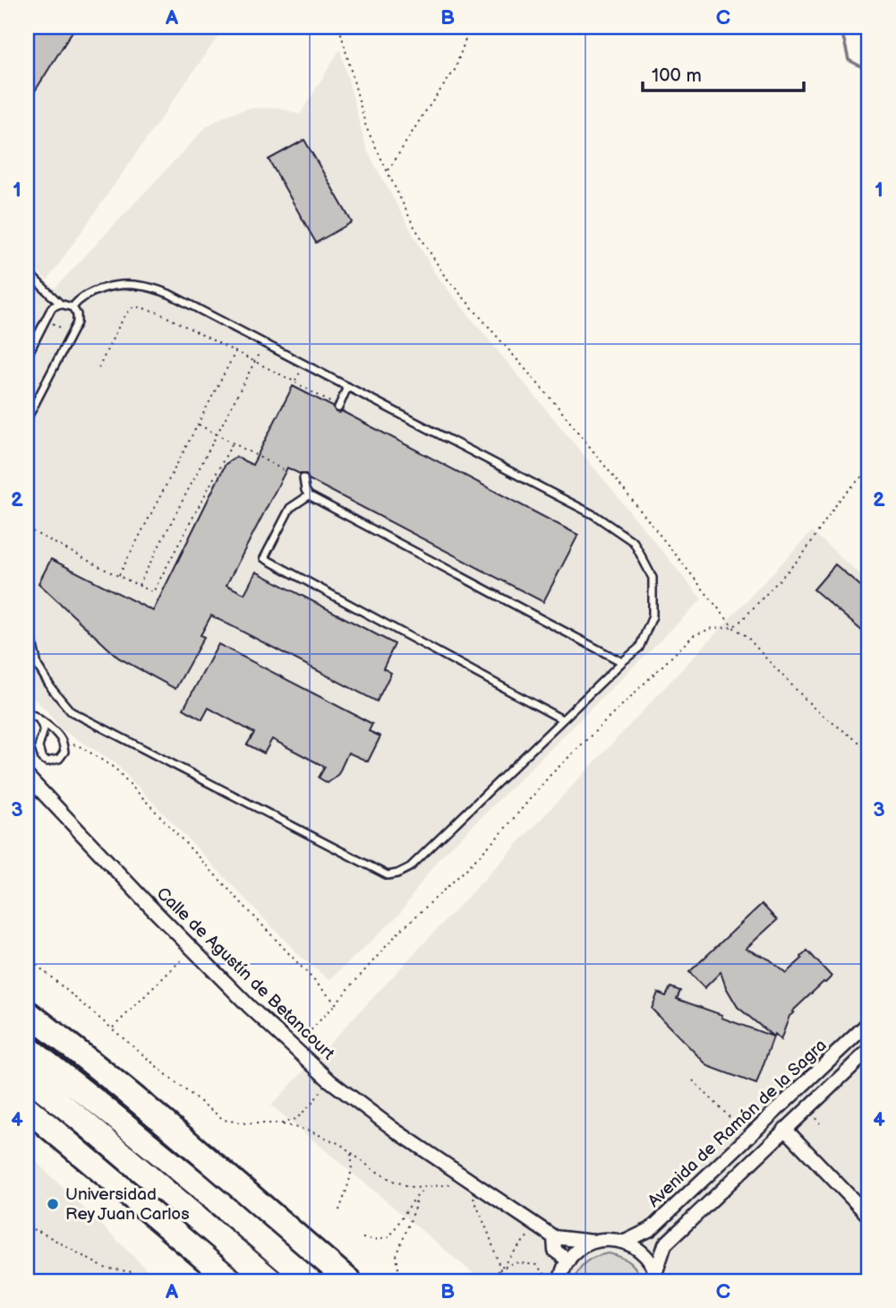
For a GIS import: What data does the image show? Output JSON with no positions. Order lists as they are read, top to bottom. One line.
{"streets":{"street":["Calle de Agustín de Betancourt","Avenida de Ramón de la Sagra"]},"crossings":[["Calle de Agustín de Betancourt","Avenida de Ramón de la Sagra"]],"places":["Universidad Rey Juan Carlos"],"scale_bar":"100 m","grid":{"columns":["A","B","C"],"rows":["1","2","3","4"]}}
